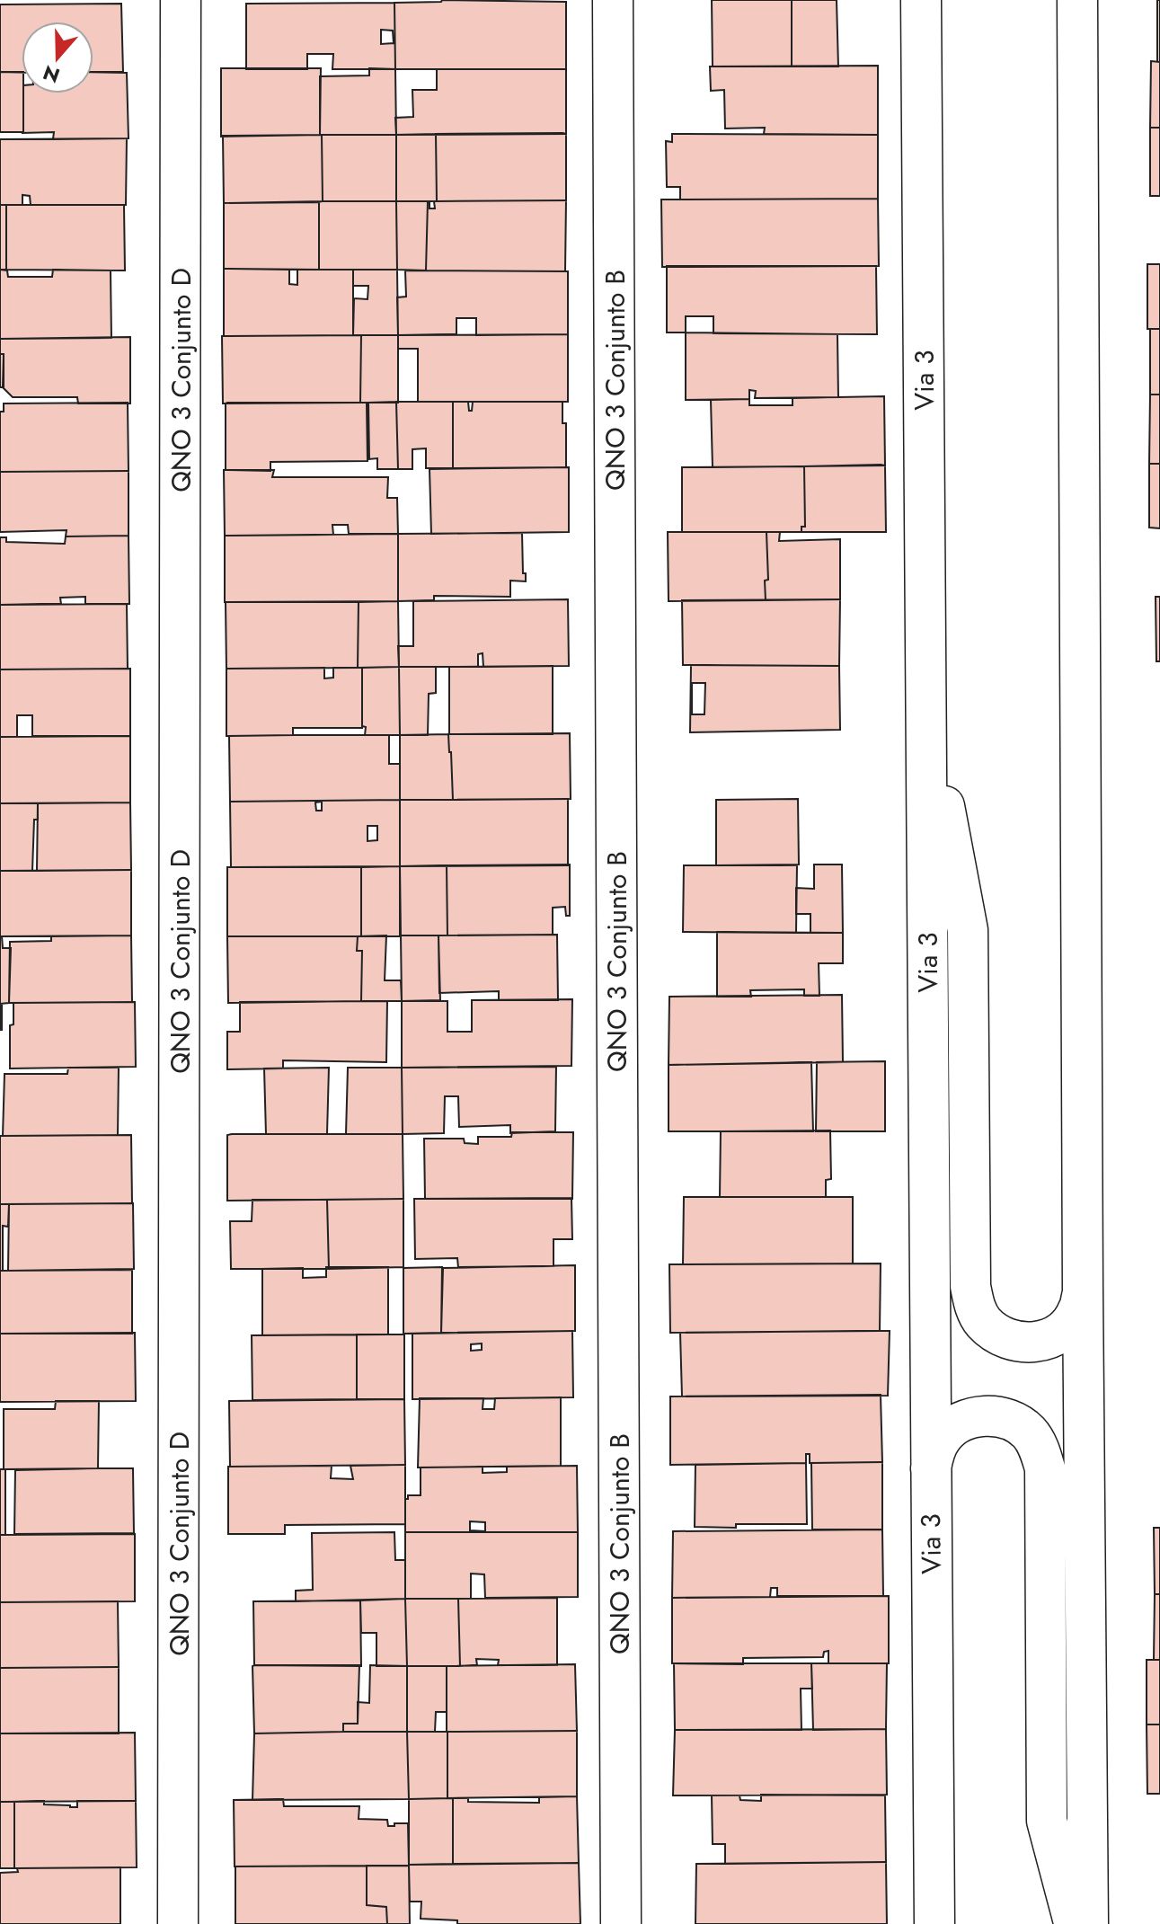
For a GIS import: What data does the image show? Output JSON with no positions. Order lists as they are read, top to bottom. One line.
{"streets":{"main road":["QNO 3 Conjunto D","QNO 3 Conjunto B","Via 3"]},"north":"bottom"}
